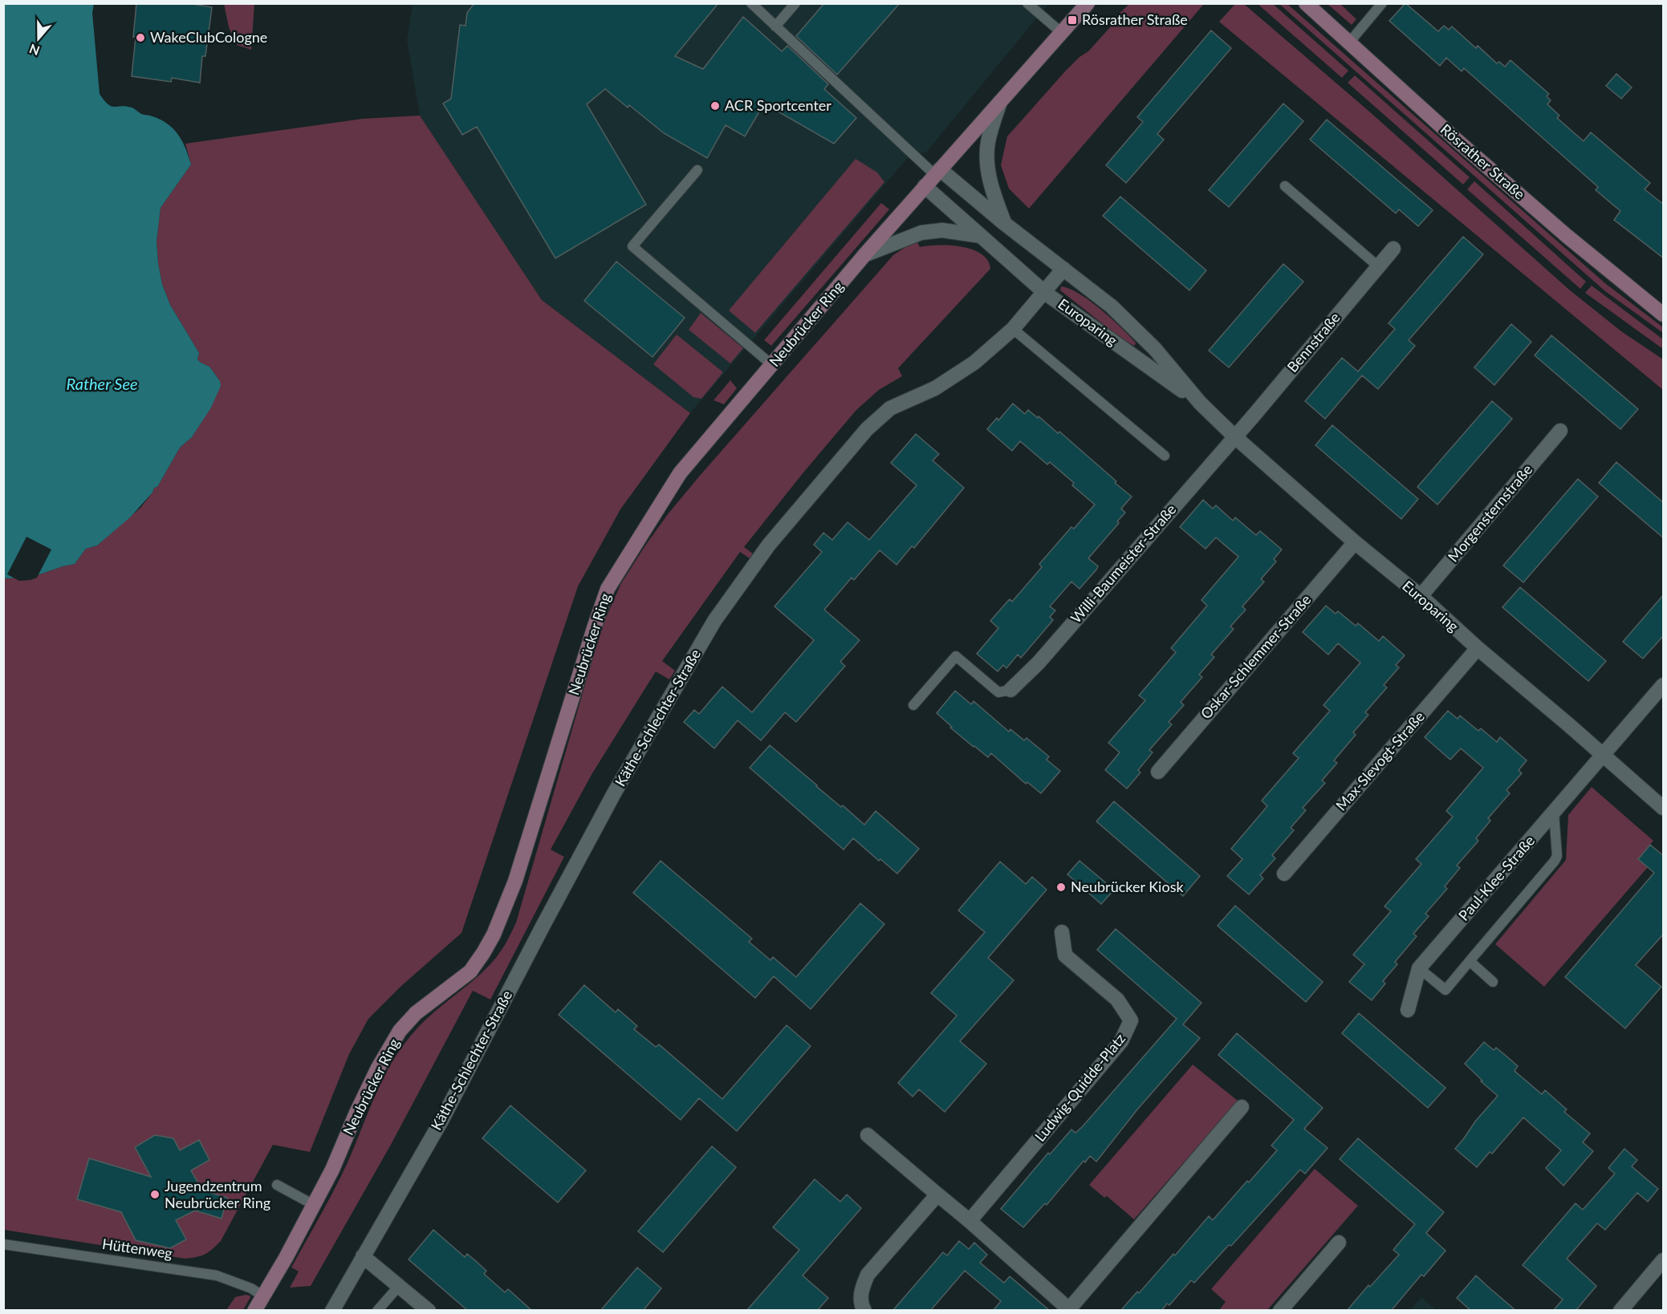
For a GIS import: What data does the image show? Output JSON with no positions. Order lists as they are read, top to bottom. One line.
{"streets":{"main road":["Rösrather Straße","Neubrücker Ring"],"street":["Europaring","Bennstraße","Morgensternstraße","Willi-Baumeister-Straße","Oskar-Schlemmer-Straße","Käthe-Schlechter-Straße","Max-Slevogt-Straße","Paul-Klee-Straße","Ludwig-Quidde-Platz"],"lane":["Hüttenweg"]},"crossings":[["Europaring","Neubrücker Ring"],["Europaring","Bennstraße"],["Europaring","Morgensternstraße"],["Europaring","Willi-Baumeister-Straße"],["Europaring","Oskar-Schlemmer-Straße"],["Europaring","Käthe-Schlechter-Straße"],["Europaring","Max-Slevogt-Straße"],["Europaring","Paul-Klee-Straße"],["Neubrücker Ring","Hüttenweg"],["Bennstraße","Willi-Baumeister-Straße"]],"water":["Rather See"],"places":{"transit":["Rösrather Straße"],"other":["WakeClubCologne","ACR Sportcenter","Neubrücker Kiosk","Jugendzentrum Neubrücker Ring"]},"north":"bottom"}
